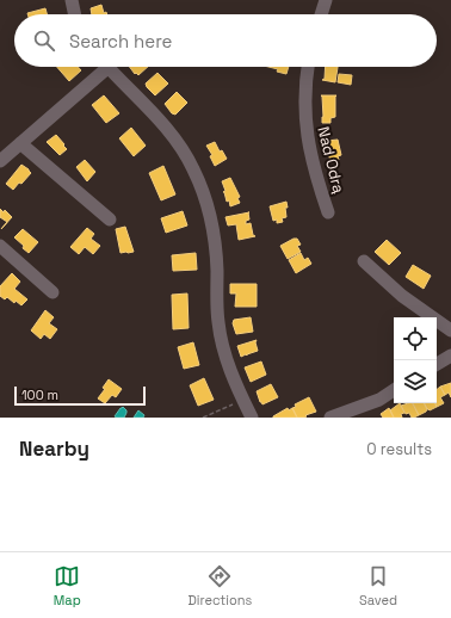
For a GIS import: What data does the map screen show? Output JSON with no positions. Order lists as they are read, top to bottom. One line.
{"streets":{"street":["Nad Odrą"]},"scale_bar":"100 m","page":{"search":"Search here","scale":"100 m","heading":["Nearby","0 results"],"nav":["Map","Directions","Saved"]}}
